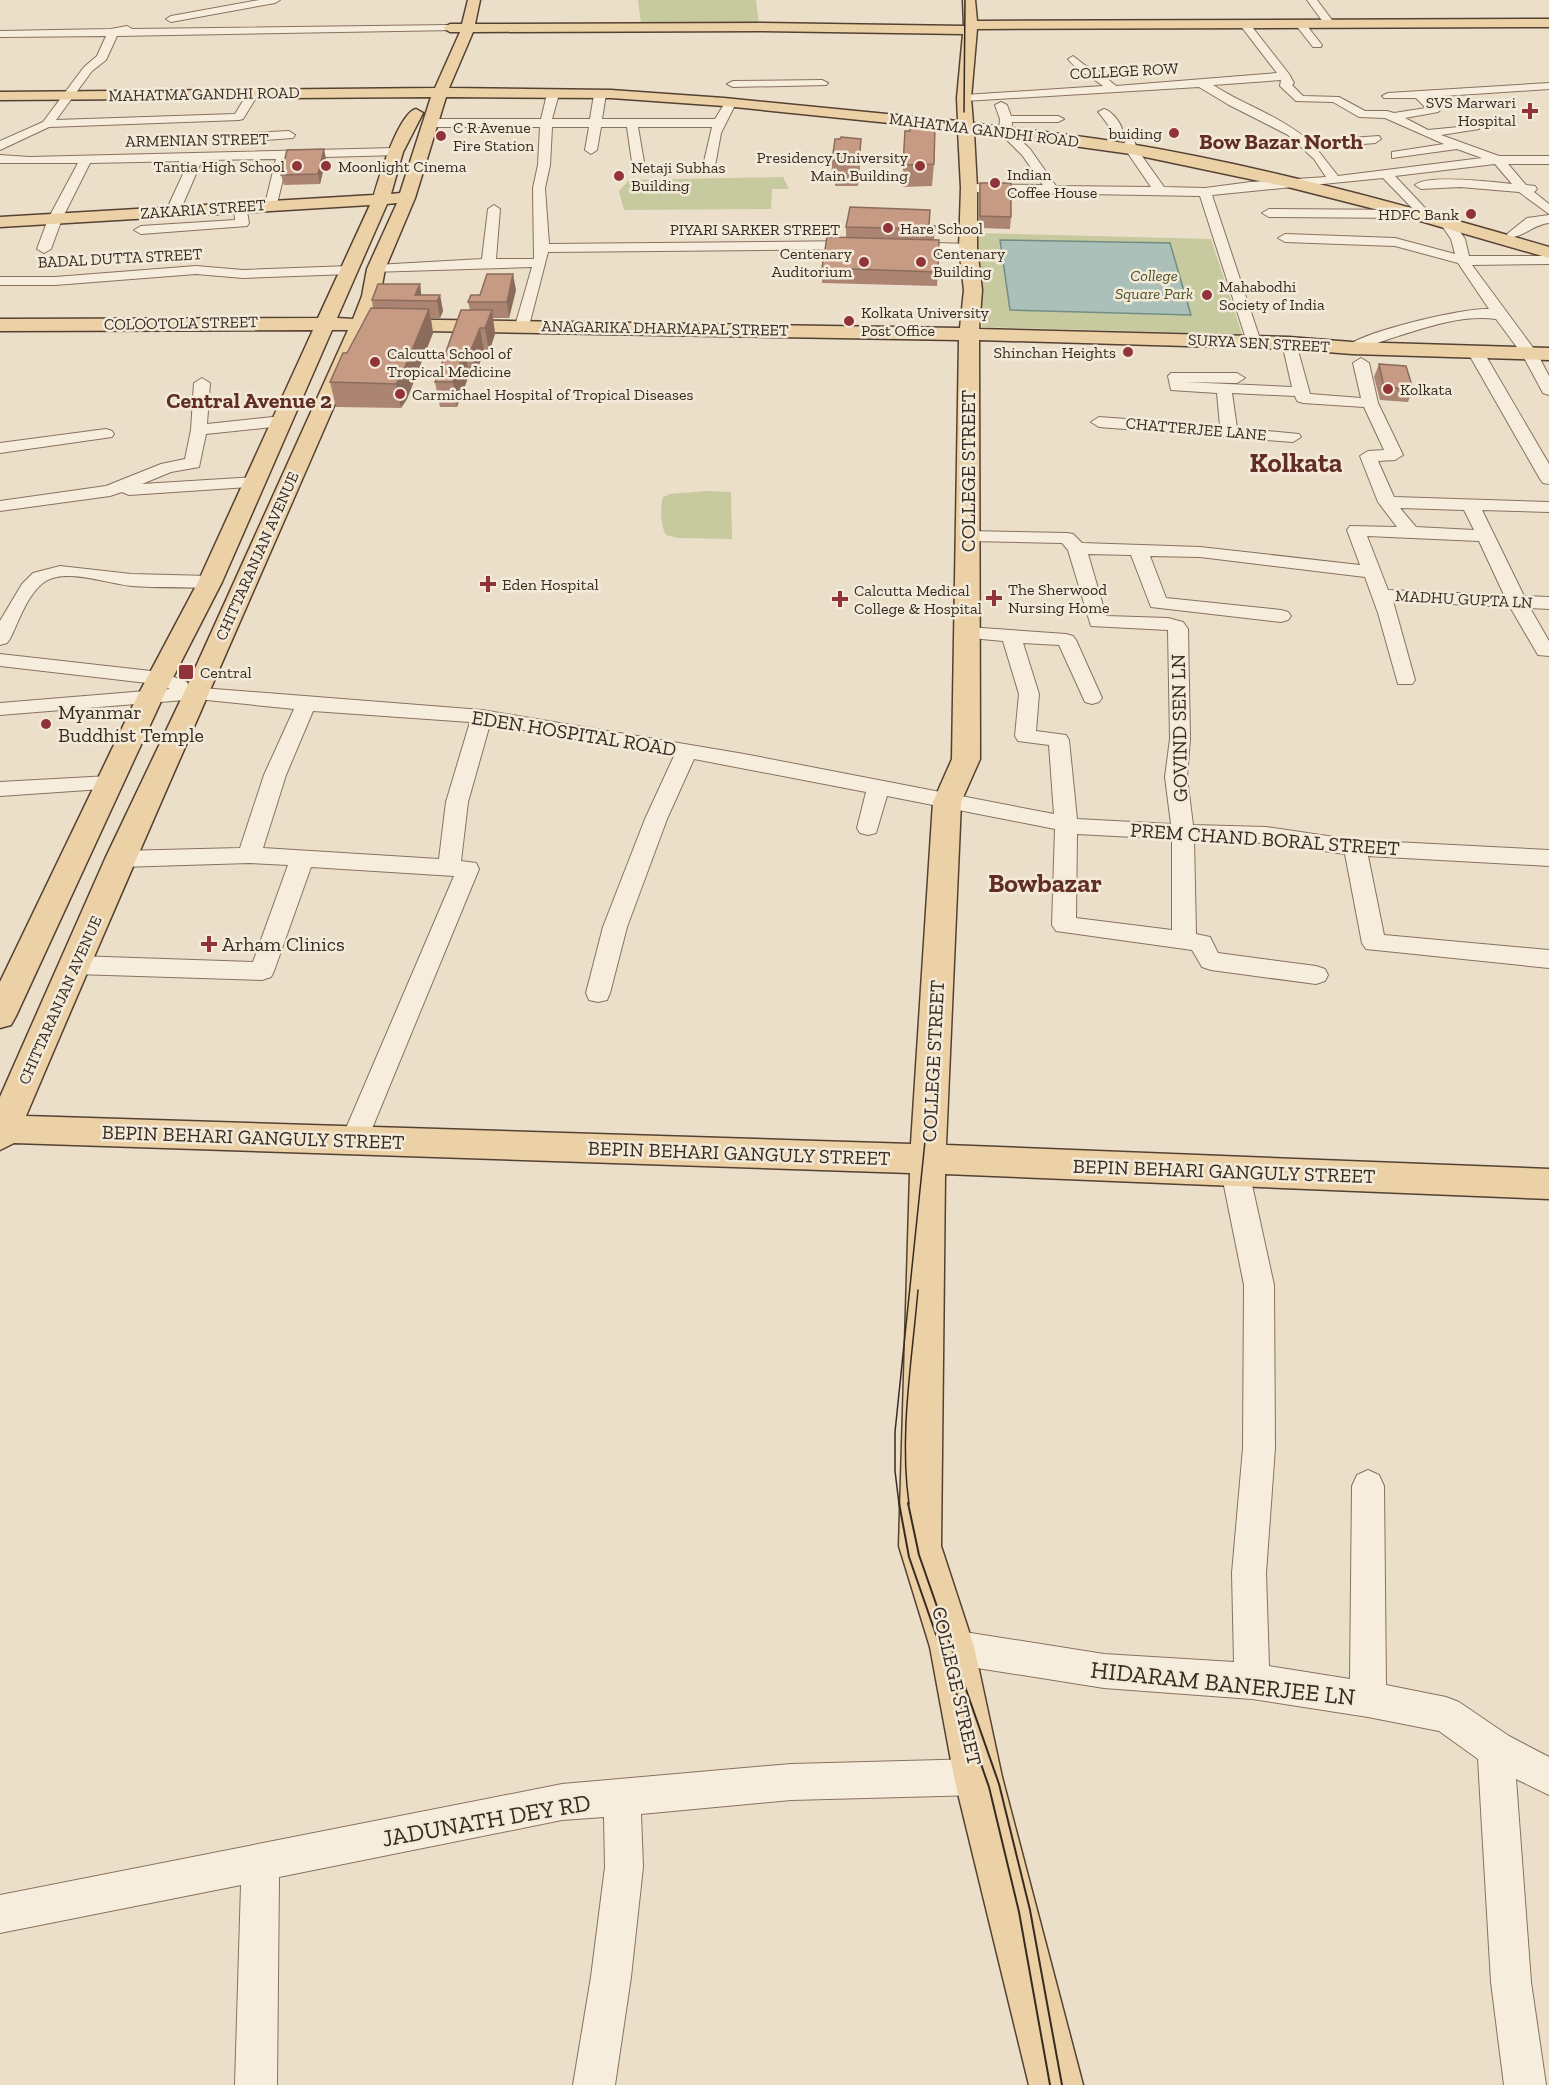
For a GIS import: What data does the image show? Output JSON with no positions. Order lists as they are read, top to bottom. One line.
{"streets":{"main road":["MAHATMA GANDHI ROAD","ZAKARIA STREET","COLOOTOLA STREET","ANAGARIKA DHARMAPAL STREET","SURYA SEN STREET","COLLEGE STREET","CHITTARANJAN AVENUE","BEPIN BEHARI GANGULY STREET"],"street":["COLLEGE ROW","ARMENIAN STREET","PIYARI SARKER STREET","BADAL DUTTA STREET","CHATTERJEE LANE","MADHU GUPTA LN","GOVIND SEN LN","EDEN HOSPITAL ROAD","PREM CHAND BORAL STREET","HIDARAM BANERJEE LN","JADUNATH DEY RD"]},"crossings":[["COLLEGE ROW","COLLEGE STREET"],["MAHATMA GANDHI ROAD","COLLEGE STREET"],["MAHATMA GANDHI ROAD","CHITTARANJAN AVENUE"],["ZAKARIA STREET","CHITTARANJAN AVENUE"],["PIYARI SARKER STREET","COLLEGE STREET"],["COLOOTOLA STREET","ANAGARIKA DHARMAPAL STREET"],["COLOOTOLA STREET","CHITTARANJAN AVENUE"],["ANAGARIKA DHARMAPAL STREET","SURYA SEN STREET"],["ANAGARIKA DHARMAPAL STREET","COLLEGE STREET"],["ANAGARIKA DHARMAPAL STREET","CHITTARANJAN AVENUE"],["SURYA SEN STREET","COLLEGE STREET"],["COLLEGE STREET","EDEN HOSPITAL ROAD"],["COLLEGE STREET","PREM CHAND BORAL STREET"],["COLLEGE STREET","BEPIN BEHARI GANGULY STREET"],["COLLEGE STREET","HIDARAM BANERJEE LN"],["COLLEGE STREET","JADUNATH DEY RD"],["CHITTARANJAN AVENUE","EDEN HOSPITAL ROAD"],["CHITTARANJAN AVENUE","BEPIN BEHARI GANGULY STREET"],["GOVIND SEN LN","PREM CHAND BORAL STREET"],["EDEN HOSPITAL ROAD","PREM CHAND BORAL STREET"]],"districts":["Bow Bazar North","Central Avenue 2","Kolkata","Bowbazar"],"parks":["College Square Park"],"places":{"health":["SVS Marwari Hospital","Eden Hospital","The Sherwood Nursing Home","Calcutta Medical College & Hospital","Arham Clinics"],"other":["buiding","C R Avenue Fire Station","Tantia High School","Moonlight Cinema","Presidency University Main Building","Netaji Subhas Building","Indian Coffee House","HDFC Bank","Hare School","Centenary Auditorium","Centenary Building","Mahabodhi Society of India","Kolkata University Post Office","Shinchan Heights","Calcutta School of Tropical Medicine","Kolkata","Carmichael Hospital of Tropical Diseases","Myanmar Buddhist Temple"],"transit":["Central"]}}
